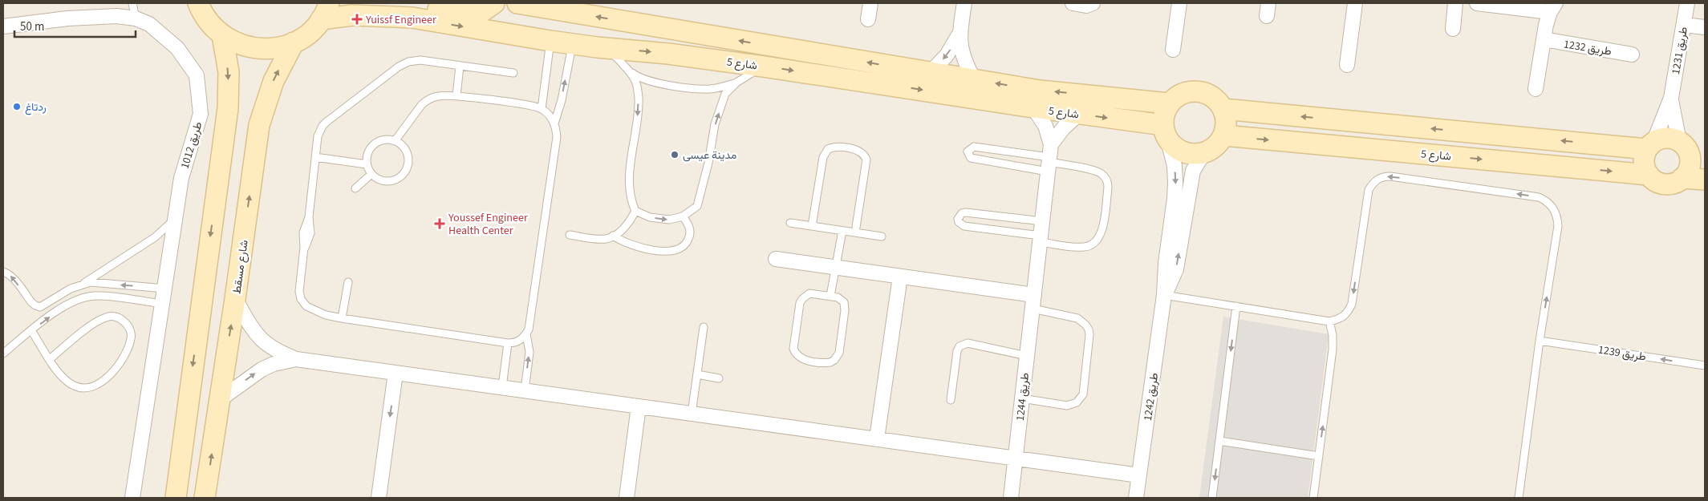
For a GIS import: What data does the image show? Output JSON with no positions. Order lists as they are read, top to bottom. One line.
{"streets":{"street":["طريق 1232","طريق 1231","شارع 5","طريق 1012","شارع مسقط","طريق 1244","طريق 1242"],"lane":["طريق 1239"]},"crossings":[["طريق 1231","شارع 5"],["شارع 5","طريق 1244"],["شارع 5","طريق 1242"]],"one_way":["طريق 1239"],"places":{"health":["Yuissf Engineer","Youssef Engineer Health Center"],"other":["ردتاغ","مدينة عيسى"]},"scale_bar":"50 m"}
